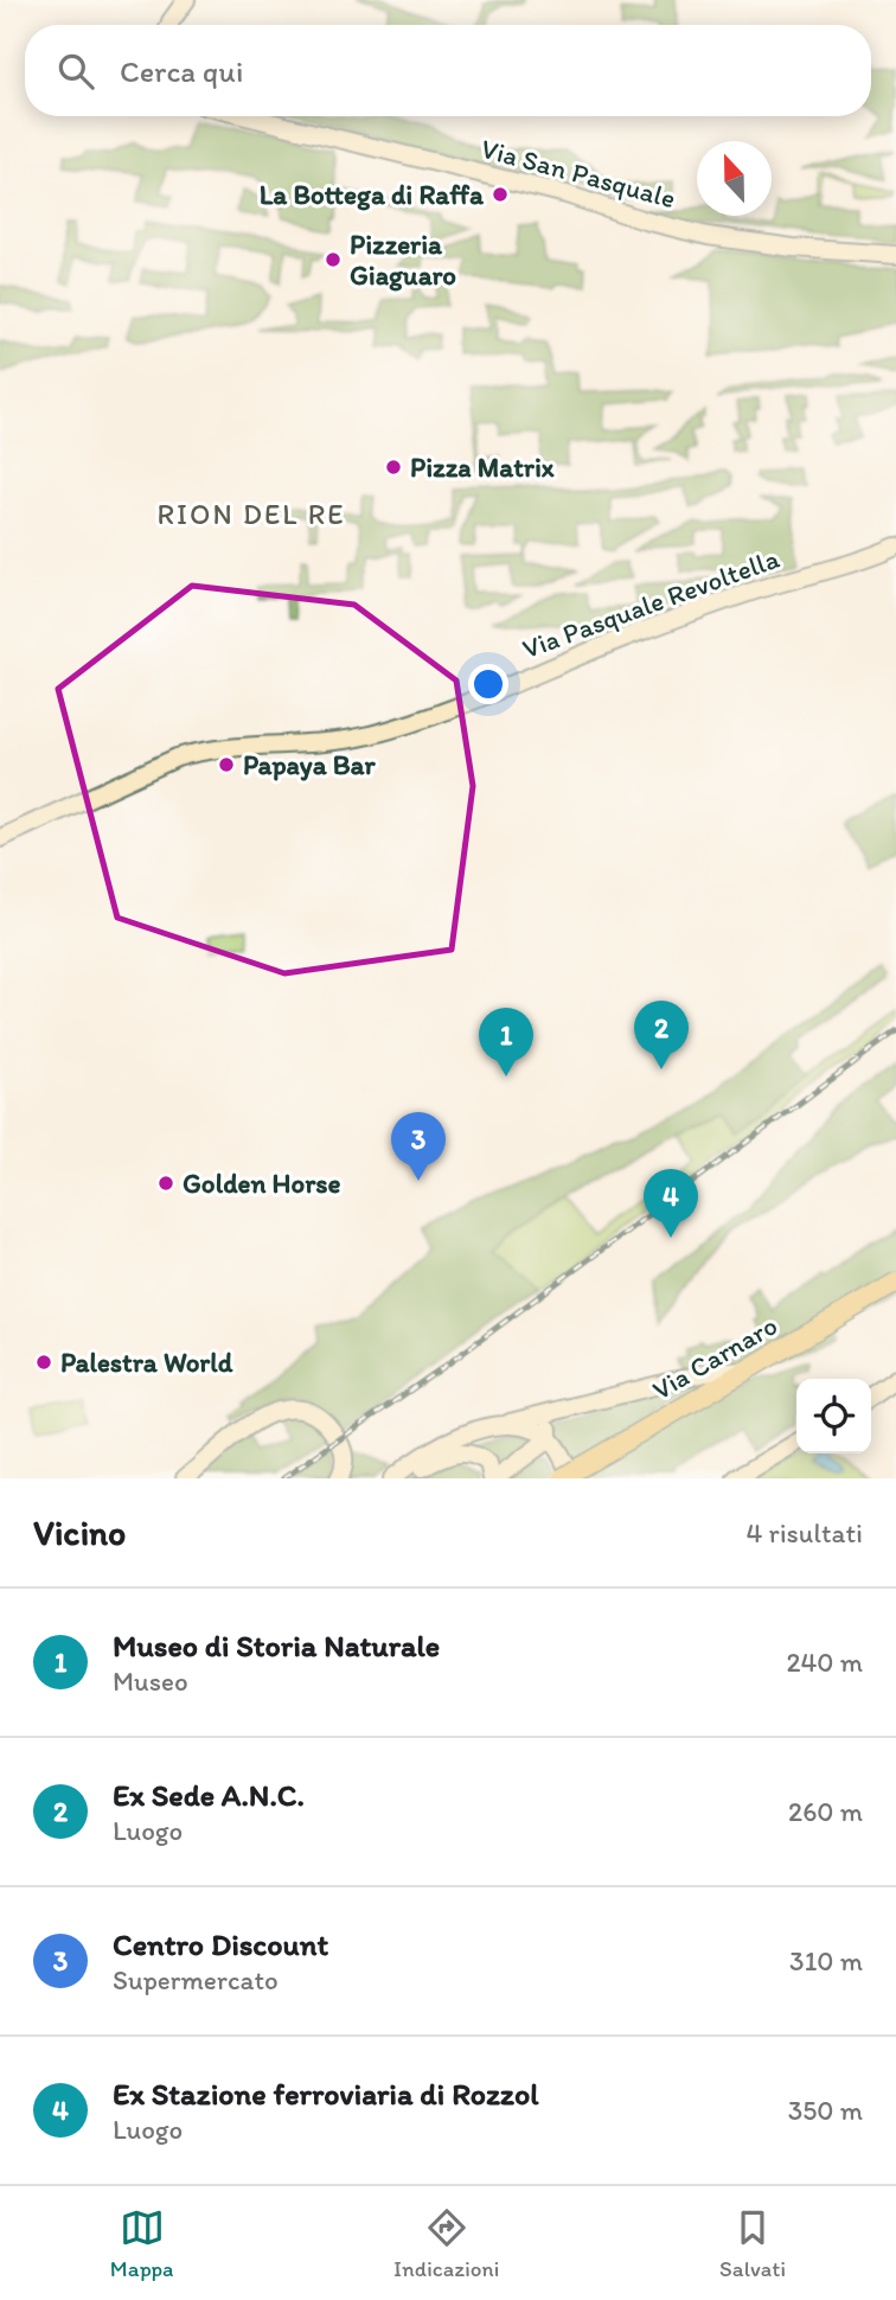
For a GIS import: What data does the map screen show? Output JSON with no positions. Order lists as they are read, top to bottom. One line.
{"streets":{"main road":["Via Carnaro"],"street":["Via San Pasquale","Via Pasquale Revoltella"]},"districts":["RION DEL RE"],"places":["La Bottega di Raffa","Pizzeria Giaguaro","Pizza Matrix","Papaya Bar","Golden Horse","Palestra World"],"north":"top","page":{"search":"Cerca qui","pins":["2","1","3","4"],"heading":["Vicino","4 risultati"],"list":[{"mark":"1","name":"Museo di Storia Naturale","note":"Museo","value":"240 m"},{"mark":"2","name":"Ex Sede A.N.C.","note":"Luogo","value":"260 m"},{"mark":"3","name":"Centro Discount","note":"Supermercato","value":"310 m"},{"mark":"4","name":"Ex Stazione ferroviaria di Rozzol","note":"Luogo","value":"350 m"}],"nav":["Mappa","Indicazioni","Salvati"]}}
